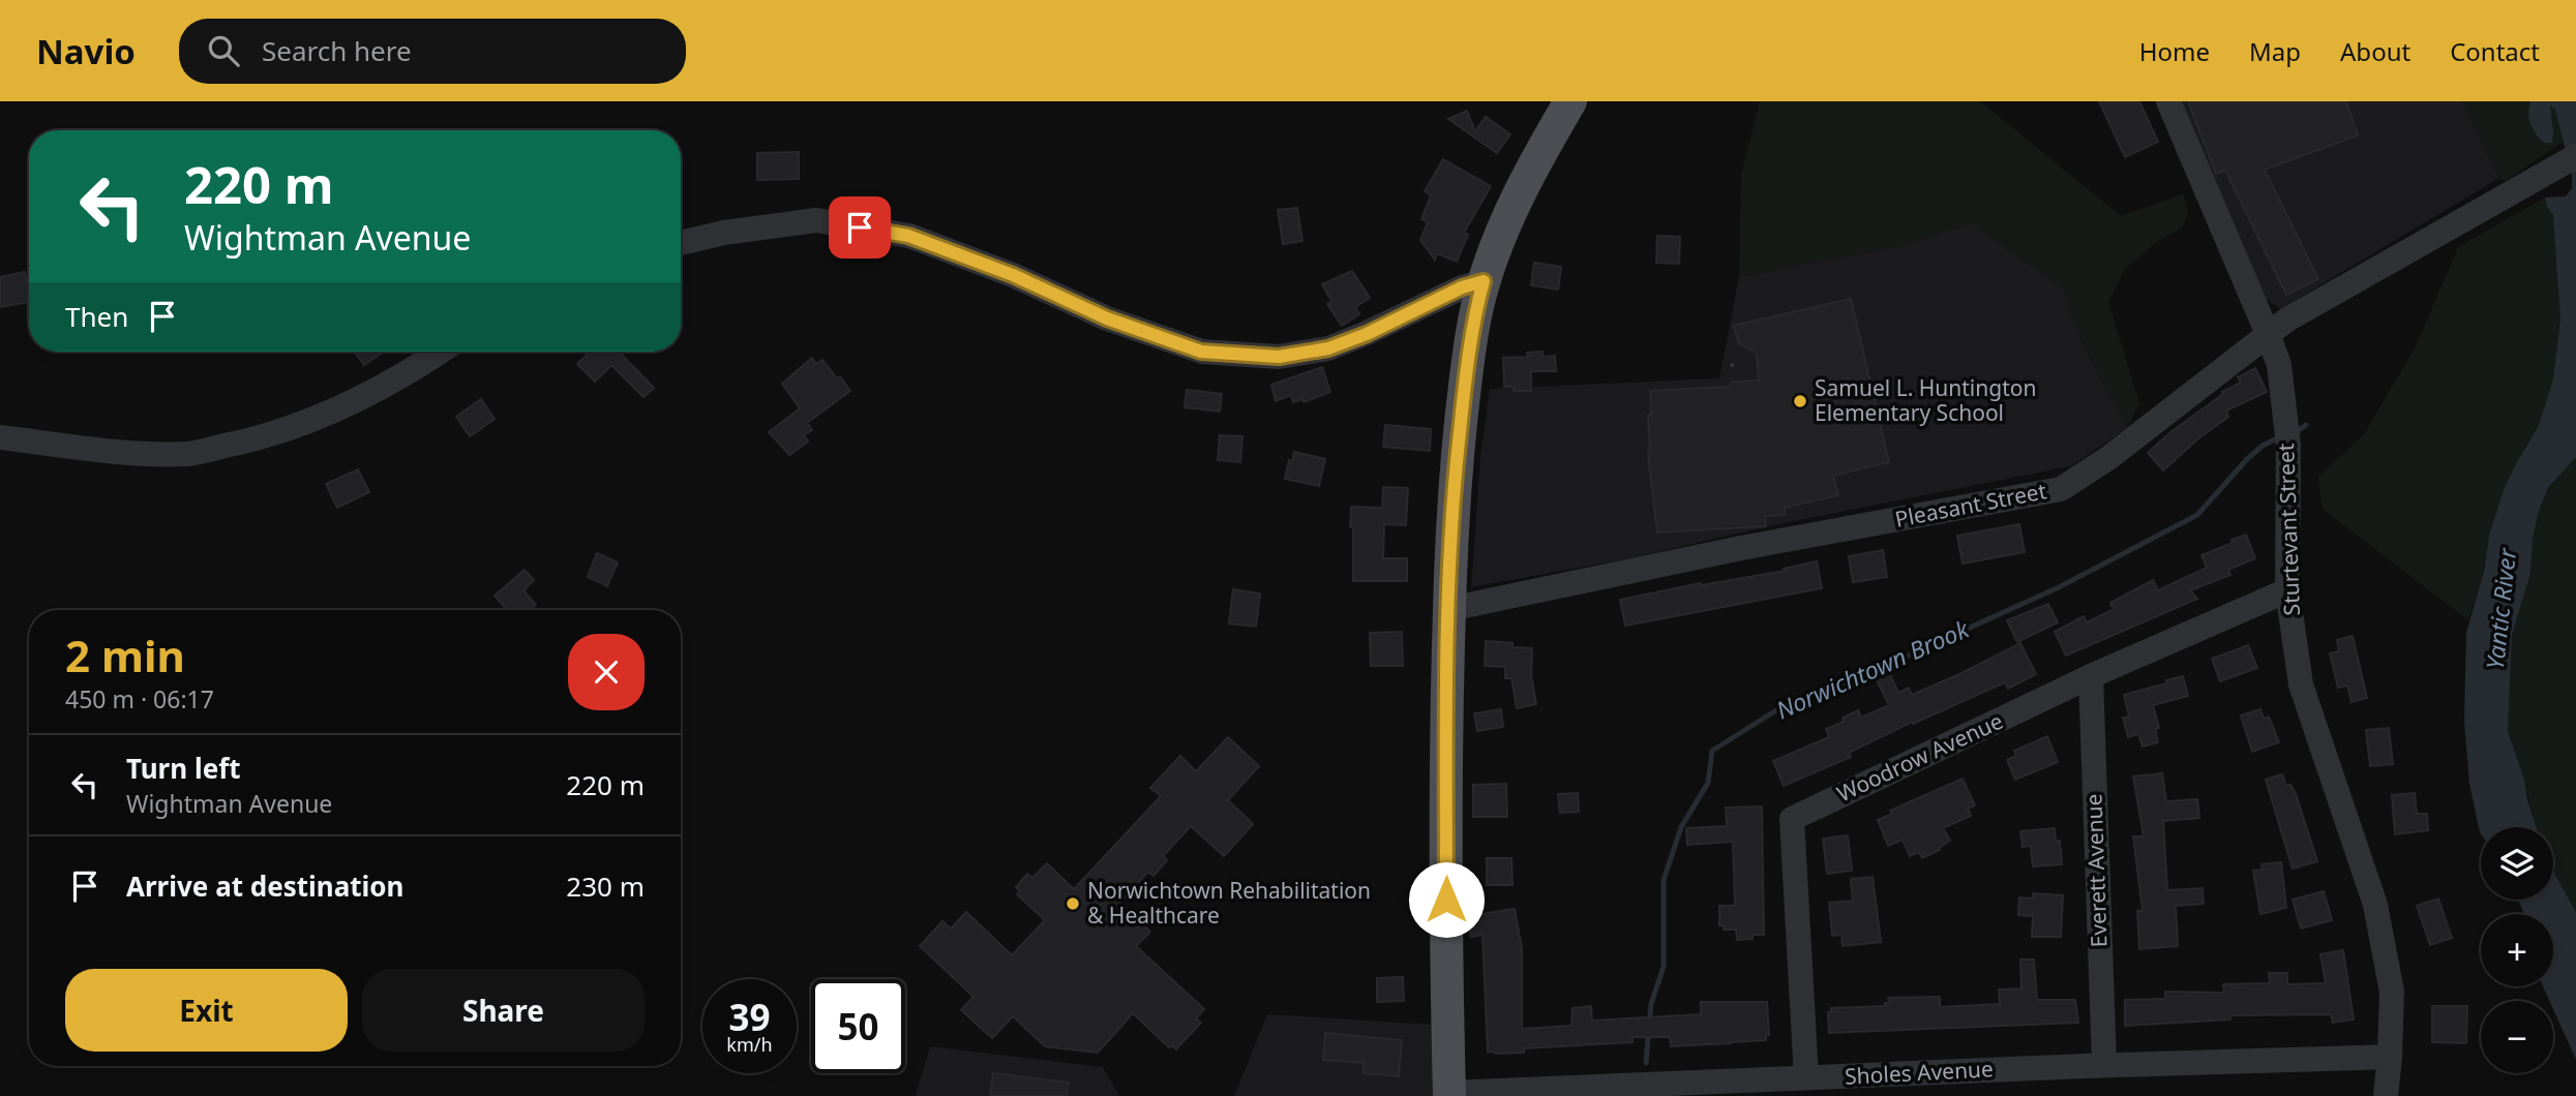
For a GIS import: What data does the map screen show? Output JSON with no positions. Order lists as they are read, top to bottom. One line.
{"streets":{"street":["Pleasant Street","Sturtevant Street","Woodrow Avenue","Everett Avenue","Sholes Avenue"]},"crossings":[["Pleasant Street","Sturtevant Street"],["Sturtevant Street","Woodrow Avenue"],["Sturtevant Street","Sholes Avenue"],["Woodrow Avenue","Everett Avenue"],["Woodrow Avenue","Sholes Avenue"],["Everett Avenue","Sholes Avenue"]],"water":["Yantic River","Norwichtown Brook"],"places":["Samuel L. Huntington Elementary School","Norwichtown Rehabilitation & Healthcare"],"page":{"header":"Navio","search":"Search here","nav":["Home","Map","About","Contact"],"turn":["220 m","Wightman Avenue"],"then":"Then","heading":["2 min","450 m · 06:17"],"list":[{"name":"Turn left","note":"Wightman Avenue","value":"220 m"},{"name":"Arrive at destination","value":"230 m"}],"map_buttons":["+","−"],"buttons":["Exit","Share"],"speed":"39 km/h","limit":"50"}}
